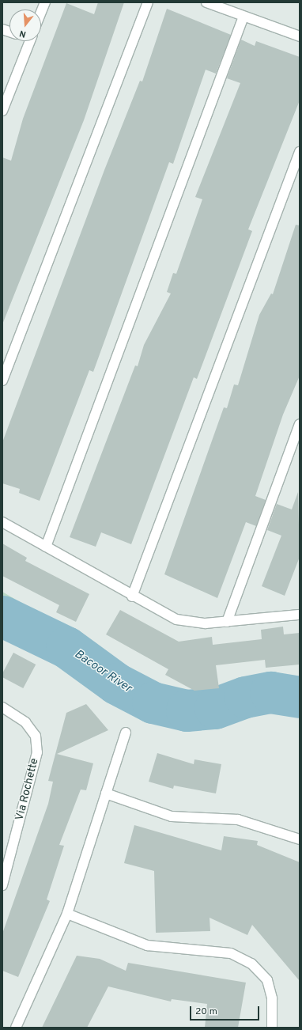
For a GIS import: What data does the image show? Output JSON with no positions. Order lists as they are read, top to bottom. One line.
{"streets":{"street":["Via Rochette"]},"water":["Bacoor River"],"scale_bar":"20 m","north":"bottom"}
